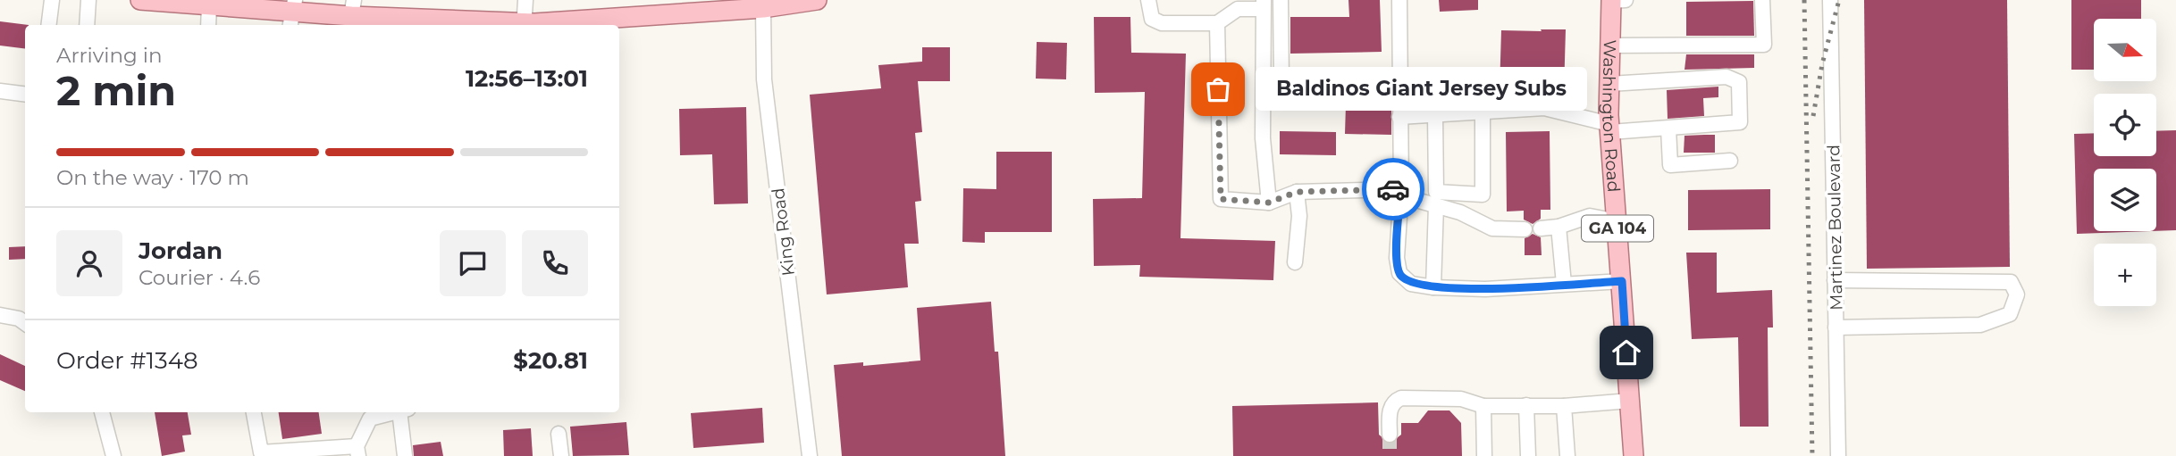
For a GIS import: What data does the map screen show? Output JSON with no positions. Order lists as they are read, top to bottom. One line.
{"streets":{"main road":["Washington Road","GA 104"],"street":["Martinez Boulevard","King Road"]},"places":["Baldinos Giant Jersey Subs"],"north":"right","page":{"map_buttons":"+","heading":["2 min","Arriving in","12:56–13:01"],"panel":["Jordan","Courier · 4.6","Order #1348","$20.81"],"bubble":"Baldinos Giant Jersey Subs","bar":"On the way · 170 m"}}
